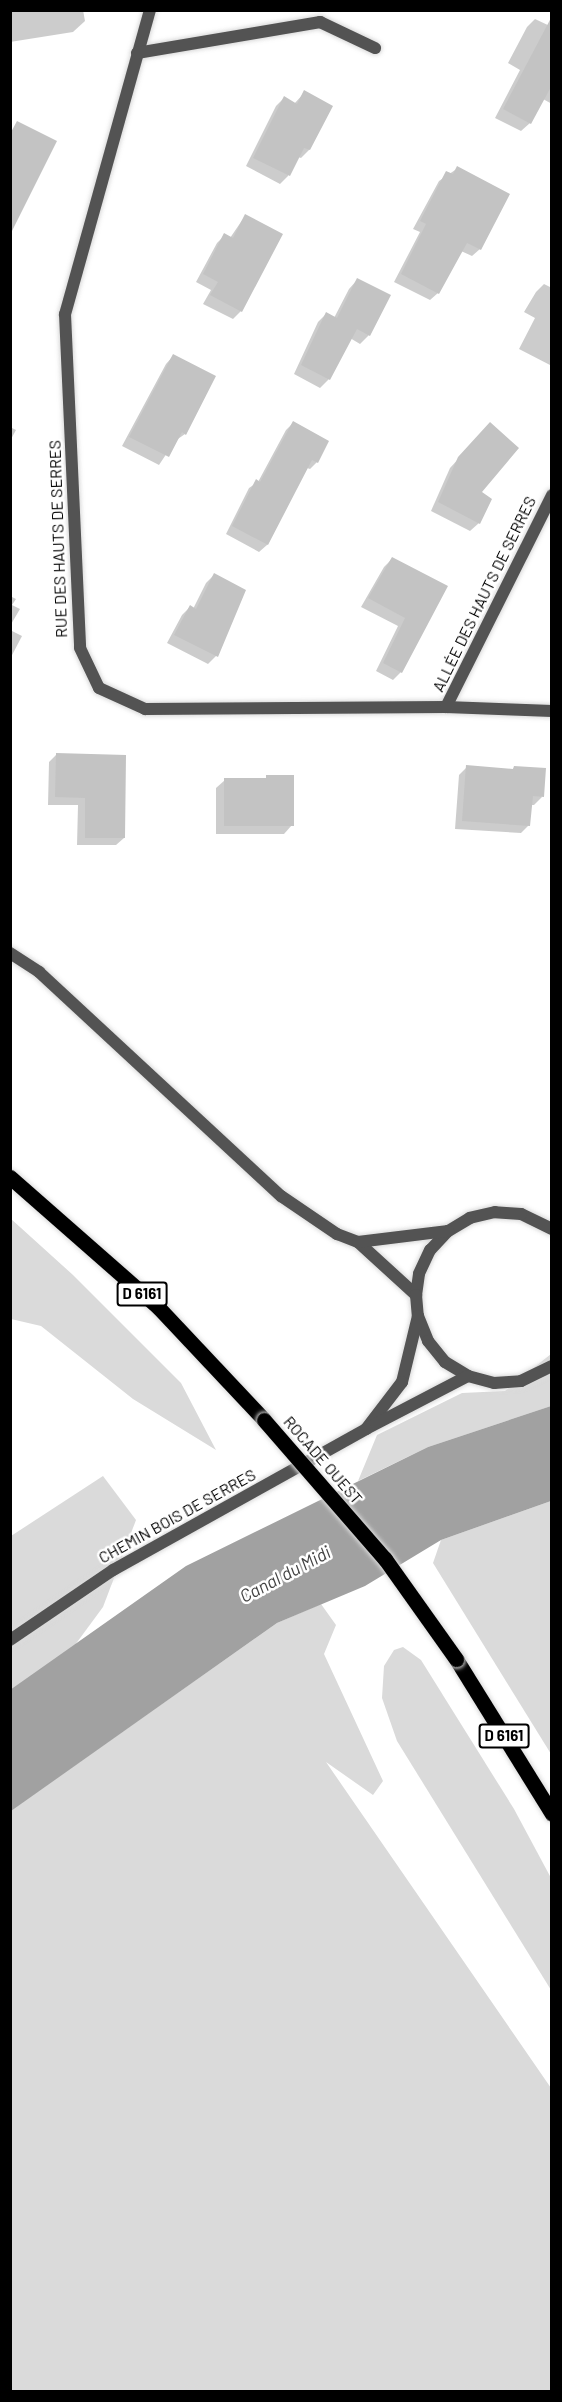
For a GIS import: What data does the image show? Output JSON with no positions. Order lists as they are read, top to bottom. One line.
{"streets":{"main road":["D 6161","ROCADE OUEST"],"street":["RUE DES HAUTS DE SERRES","ALLÉE DES HAUTS DE SERRES","CHEMIN BOIS DE SERRES"]},"crossings":[["RUE DES HAUTS DE SERRES","ALLÉE DES HAUTS DE SERRES"]],"water":["Canal du Midi"]}
